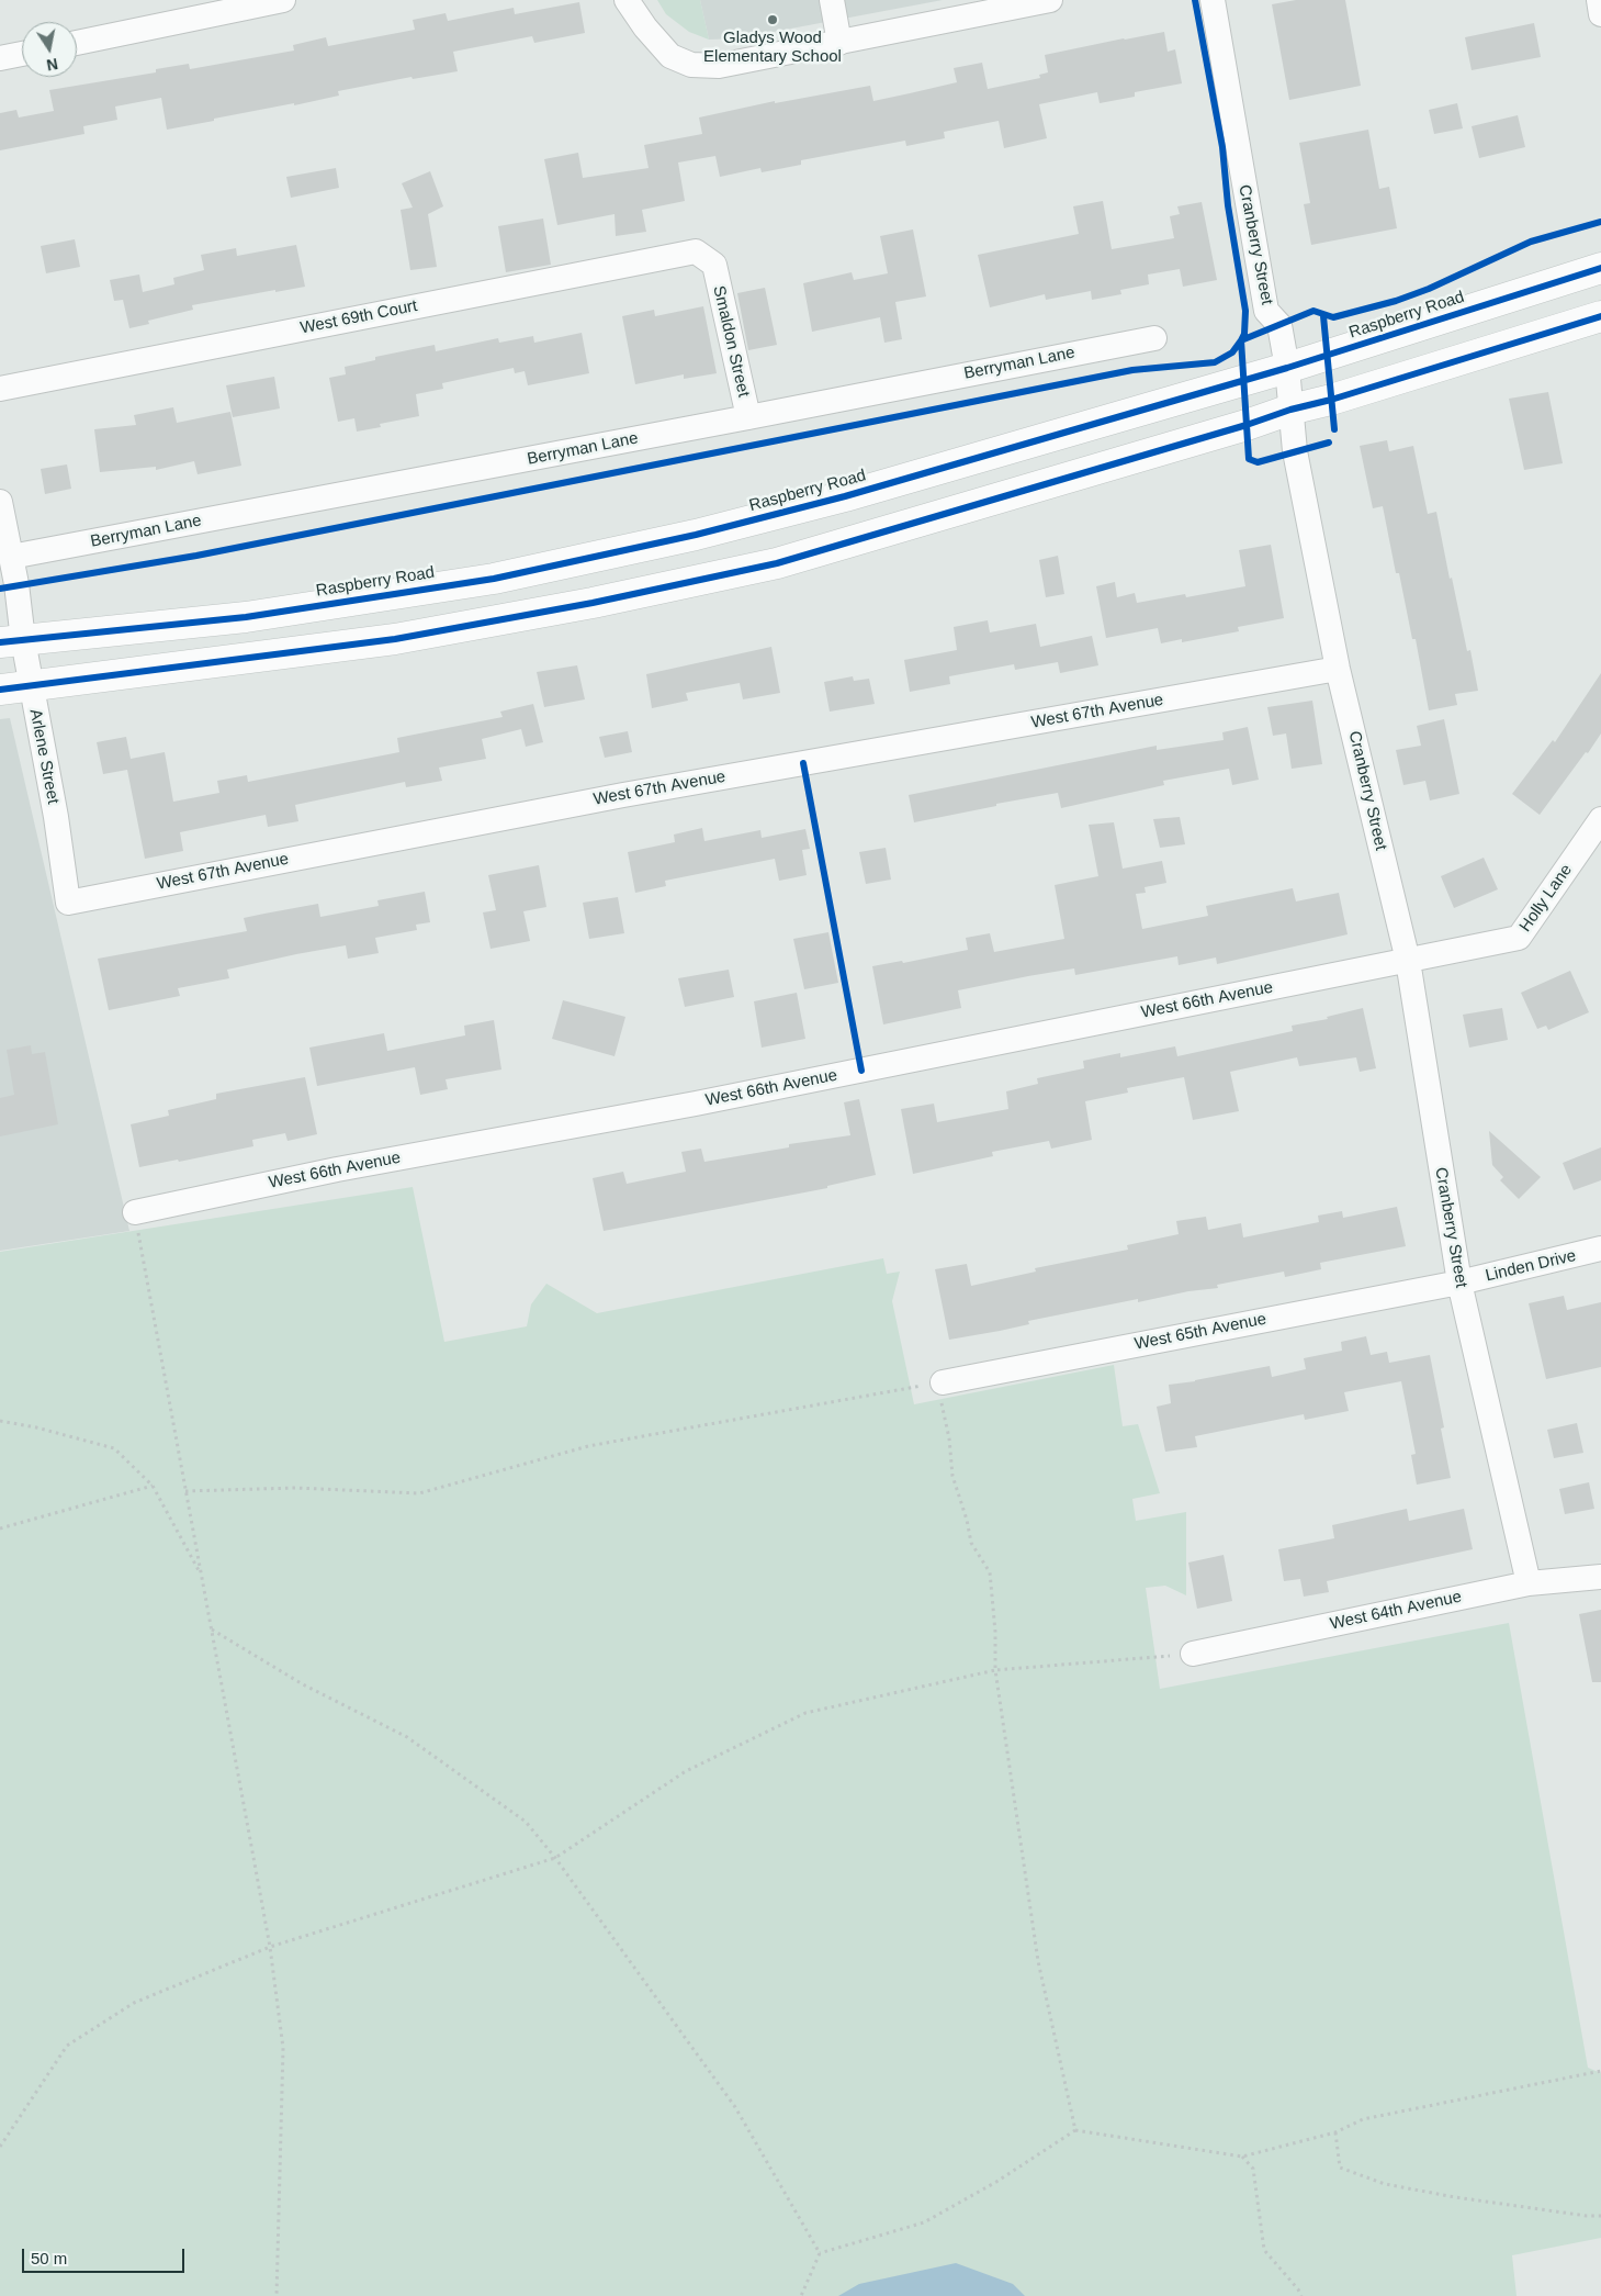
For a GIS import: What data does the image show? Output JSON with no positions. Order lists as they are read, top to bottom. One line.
{"streets":{"main road":["Raspberry Road"],"street":["Cranberry Street","West 69th Court","Smaldon Street","Berryman Lane","West 67th Avenue","Arlene Street","Holly Lane","West 66th Avenue","Linden Drive","West 65th Avenue","West 64th Avenue"]},"crossings":[["Cranberry Street","Raspberry Road"],["Cranberry Street","West 67th Avenue"],["Cranberry Street","Holly Lane"],["Cranberry Street","West 66th Avenue"],["Cranberry Street","Linden Drive"],["Cranberry Street","West 65th Avenue"],["Cranberry Street","West 64th Avenue"],["Raspberry Road","Arlene Street"],["West 69th Court","Smaldon Street"],["Smaldon Street","Berryman Lane"],["Berryman Lane","Arlene Street"],["West 67th Avenue","Arlene Street"],["Holly Lane","West 66th Avenue"],["Linden Drive","West 65th Avenue"]],"places":["Gladys Wood Elementary School"],"scale_bar":"50 m","north":"bottom"}
